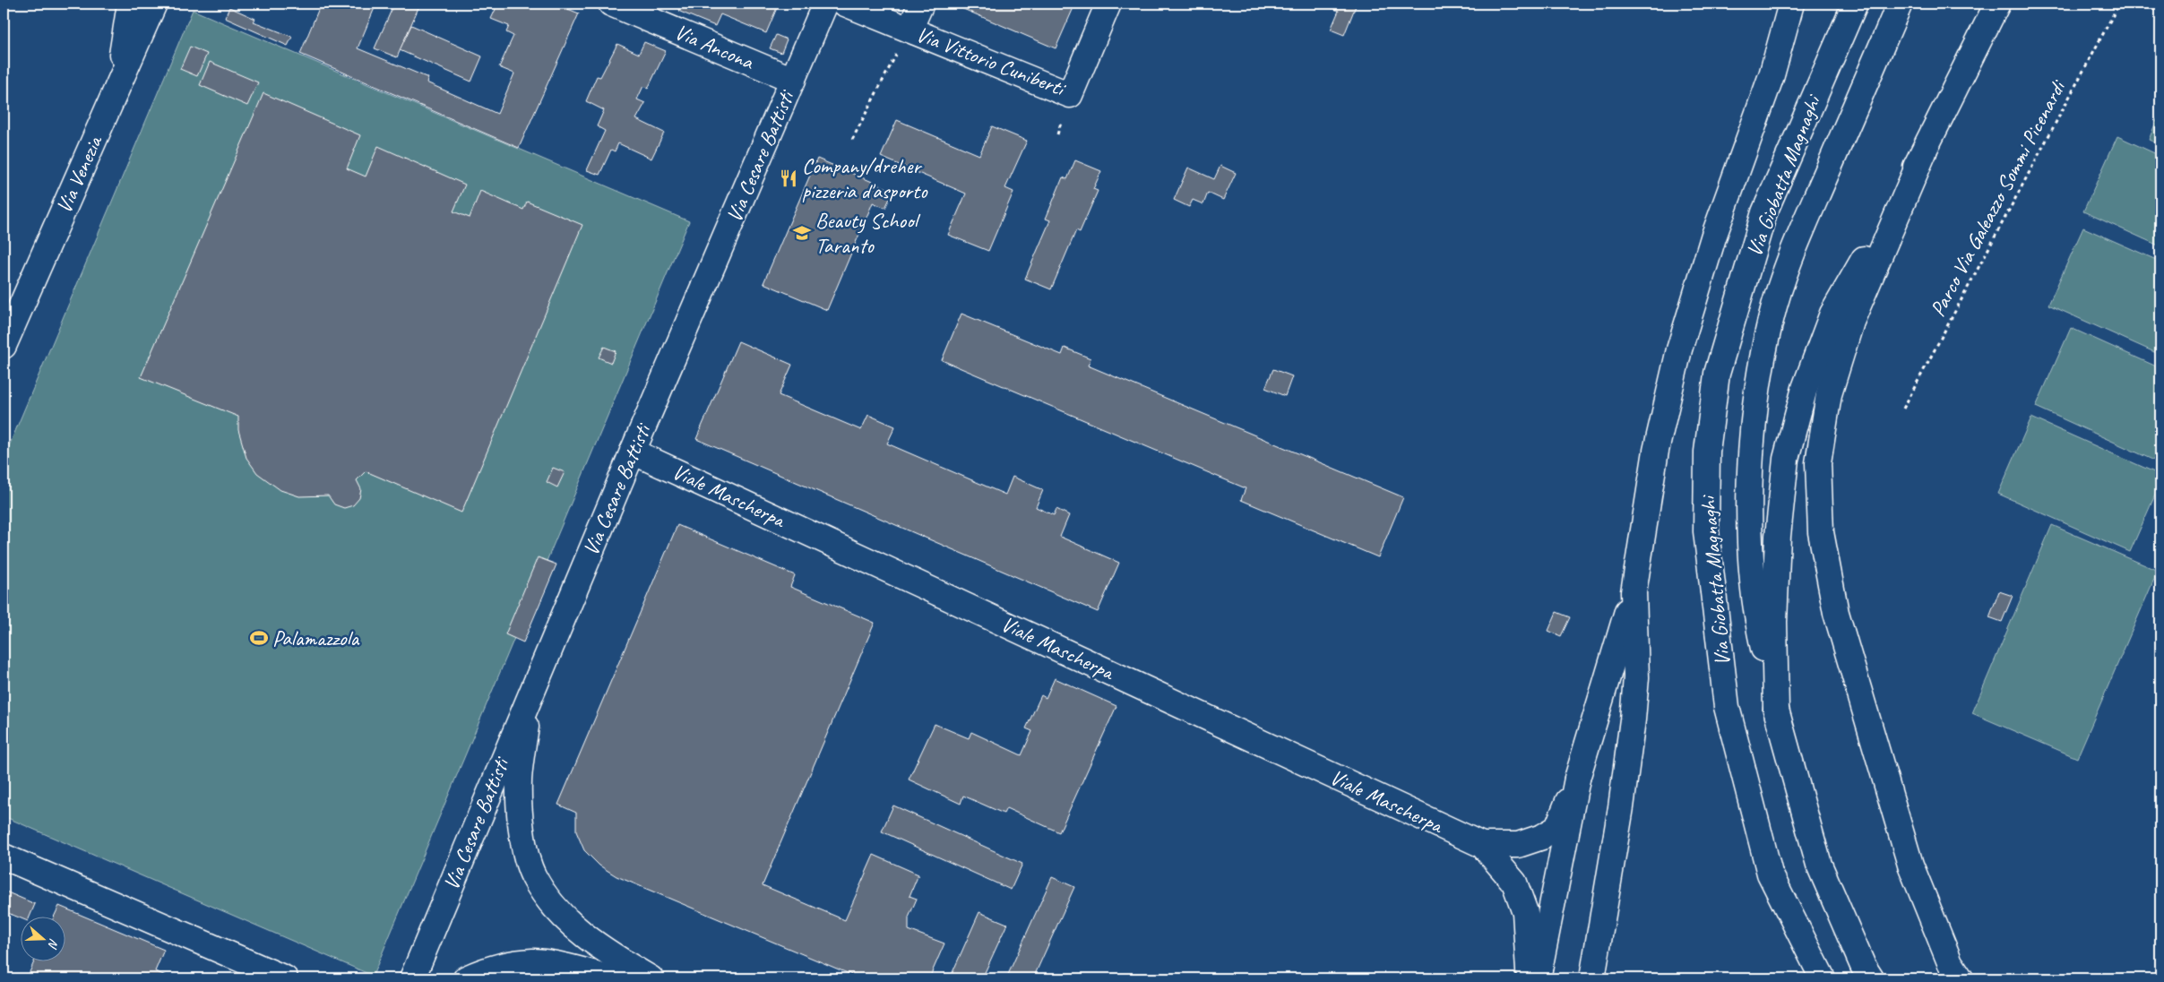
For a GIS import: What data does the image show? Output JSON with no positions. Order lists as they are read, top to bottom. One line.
{"streets":{"main road":["Via Ancona","Via Vittorio Cuniberti","Via Cesare Battisti","Via Venezia","Via Giobatta Magnaghi","Viale Mascherpa"],"path":["Parco Via Galeazzo Sommi Picenardi"]},"crossings":[["Via Ancona","Via Cesare Battisti"],["Via Cesare Battisti","Viale Mascherpa"]],"places":{"restaurant":["Company/dreher pizzeria d'asporto"],"school or university":["Beauty School Taranto"],"sports":["Palamazzola"]},"north":"right"}
